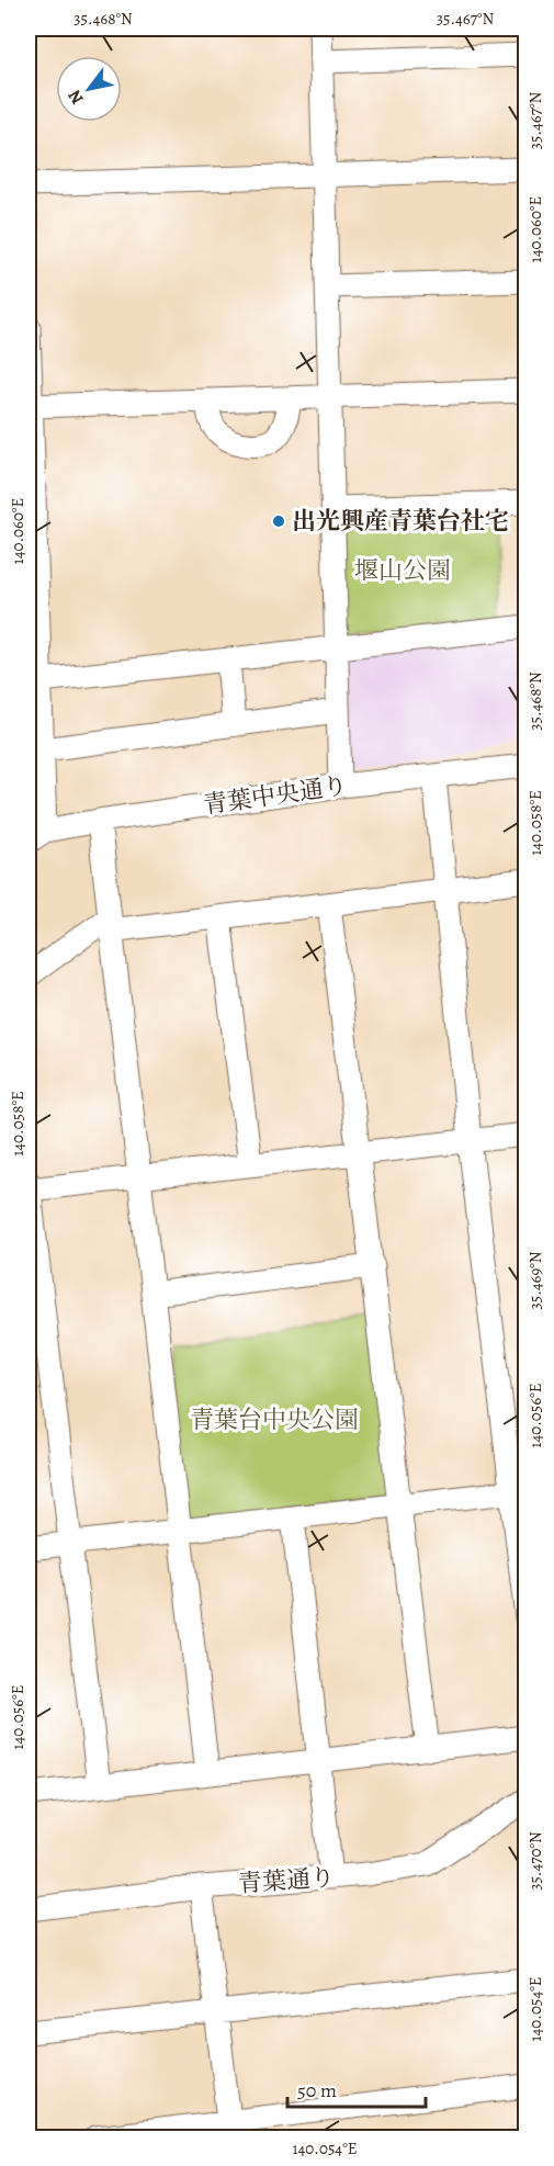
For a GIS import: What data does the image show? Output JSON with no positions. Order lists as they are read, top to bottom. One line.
{"streets":{"street":["青葉中央通り","青葉通り"]},"parks":["堰山公園","青葉台中央公園"],"places":["出光興産青葉台社宅"],"scale_bar":"50 m","north":"bottom left","coordinates":["35.468°N","35.467°N","140.060°E","140.058°E","35.469°N","140.056°E","35.470°N","140.054°E"]}
